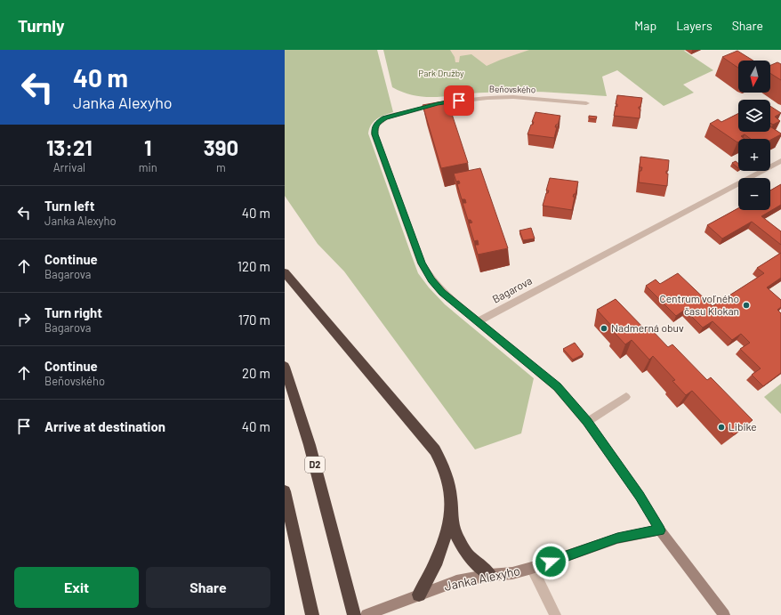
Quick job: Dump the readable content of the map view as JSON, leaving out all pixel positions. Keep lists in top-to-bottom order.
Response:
{
  "streets": {
    "highway": ["D2"],
    "street": ["Beňovského", "Bagarova", "Janka Alexyho"]
  },
  "crossings": [
    ["Beňovského", "Bagarova"]
  ],
  "parks": ["Park Družby"],
  "places": ["Centrum voľného času Klokan", "Nadmerná obuv", "Libike"],
  "north": "bottom",
  "page": {
    "header": "Turnly",
    "nav": ["Map", "Layers", "Share"],
    "turn": ["40 m", "Janka Alexyho"],
    "map_buttons": ["+", "−"],
    "eta": [
      "13:21",
      "Arrival",
      "1",
      "min",
      "390",
      "m"
    ],
    "list": [
      {
        "name": "Turn left",
        "note": "Janka Alexyho",
        "value": "40 m"
      },
      {
        "name": "Continue",
        "note": "Bagarova",
        "value": "120 m"
      },
      {
        "name": "Turn right",
        "note": "Bagarova",
        "value": "170 m"
      },
      {
        "name": "Continue",
        "note": "Beňovského",
        "value": "20 m"
      },
      {
        "name": "Arrive at destination",
        "value": "40 m"
      }
    ],
    "buttons": ["Exit", "Share"]
  }
}
